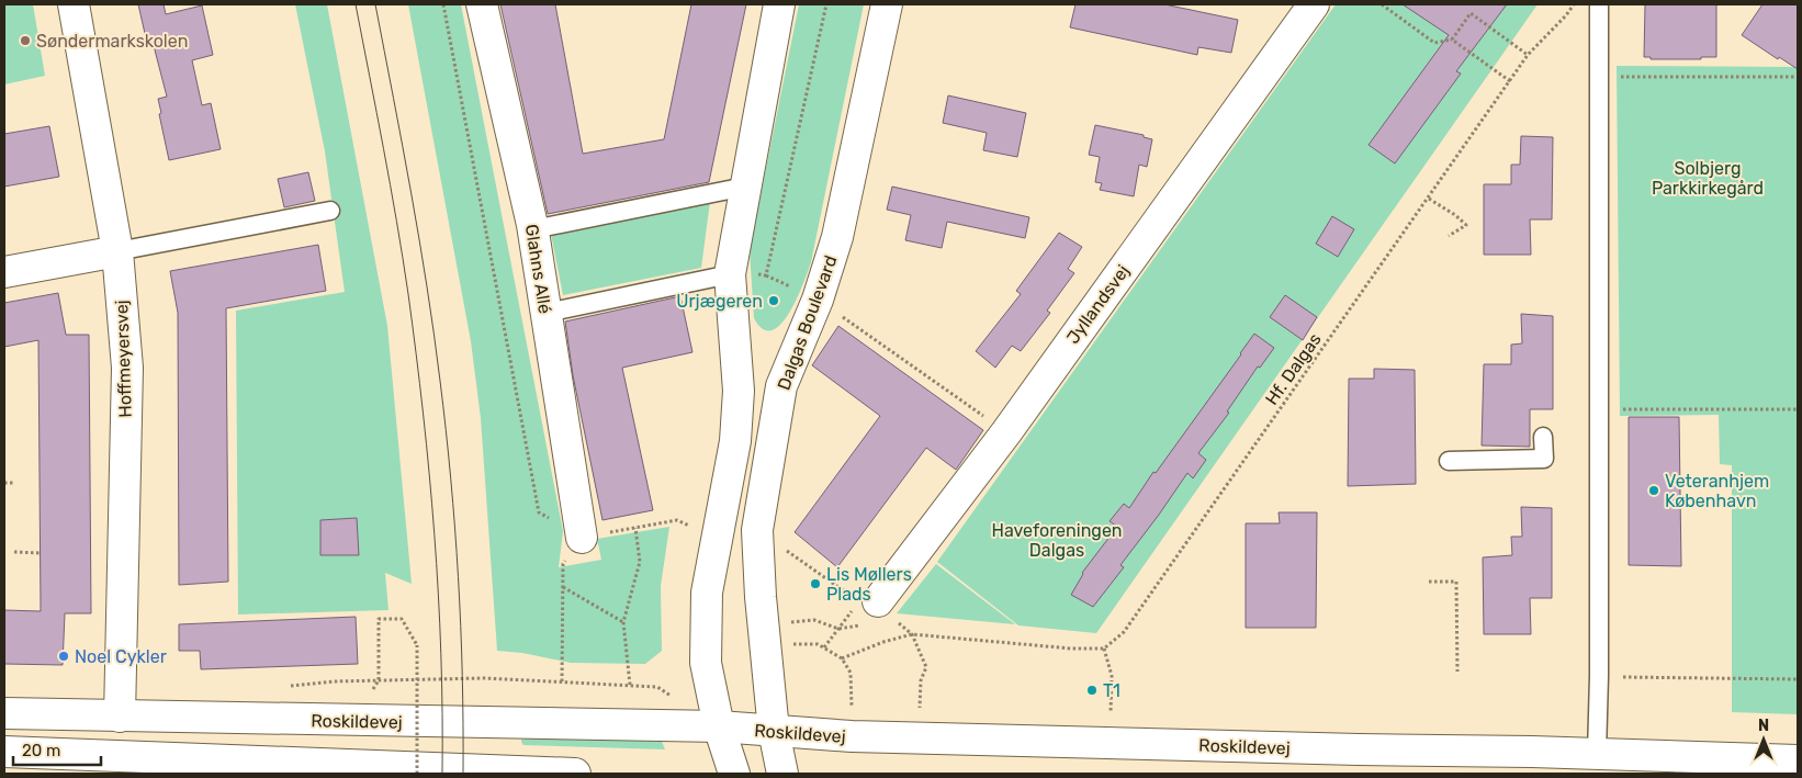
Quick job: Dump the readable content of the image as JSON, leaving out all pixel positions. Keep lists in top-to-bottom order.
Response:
{
  "streets": {
    "street": [
      "Glahns Allé",
      "Jyllandsvej",
      "Dalgas Boulevard",
      "Hoffmeyersvej",
      "Roskildevej"
    ],
    "path": ["Hf. Dalgas"]
  },
  "crossings": [
    ["Dalgas Boulevard", "Roskildevej"],
    ["Hoffmeyersvej", "Roskildevej"]
  ],
  "parks": ["Solbjerg Parkkirkegård", "Haveforeningen Dalgas"],
  "places": [
    "Søndermarkskolen",
    "Urjægeren",
    "Veteranhjem København",
    "Lis Møllers Plads",
    "Noel Cykler",
    "T1"
  ],
  "scale_bar": "20 m",
  "north": "top"
}
